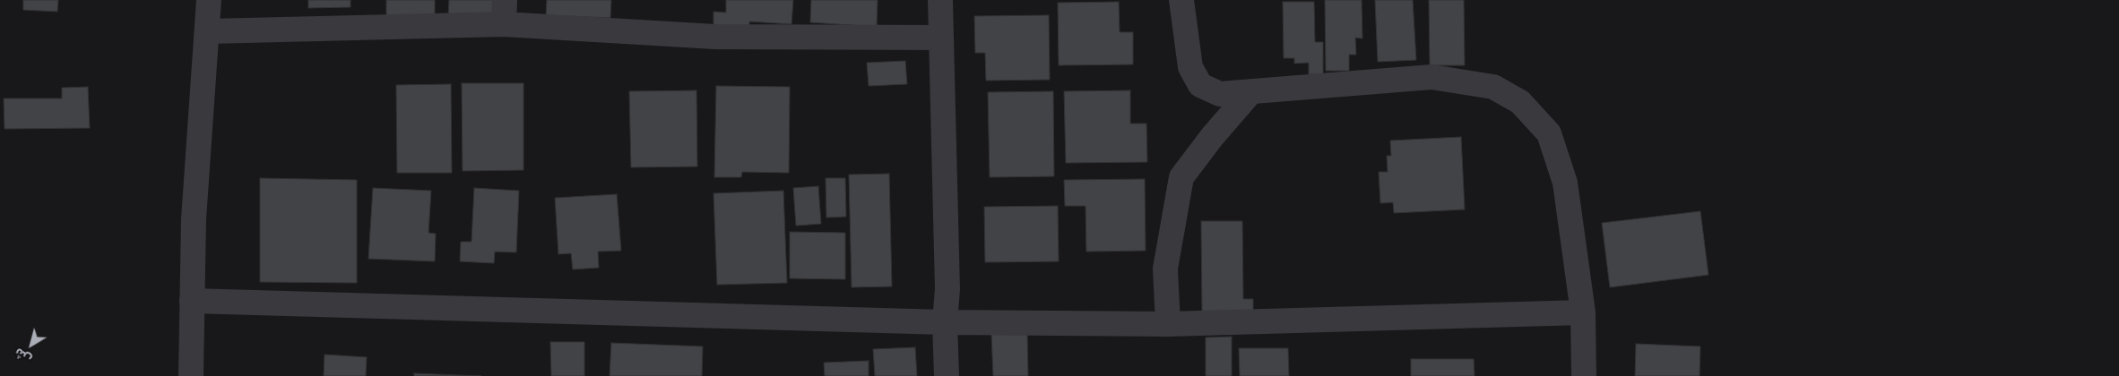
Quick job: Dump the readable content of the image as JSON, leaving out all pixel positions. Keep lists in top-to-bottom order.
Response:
{
  "north": "bottom left"
}
